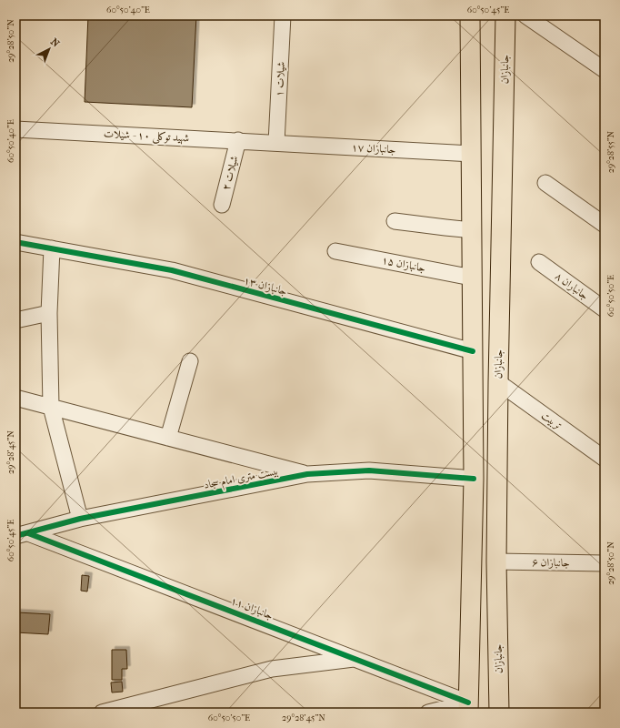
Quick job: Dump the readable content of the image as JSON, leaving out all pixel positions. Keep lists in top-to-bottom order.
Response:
{
  "streets": {
    "main road": ["جانبازان"],
    "street": [
      "شیلات ۱",
      "شهید توکلی ۱۰ - شیلات",
      "جانبازان ۱۷",
      "شیلات ۲",
      "جانبازان ۱۵",
      "جانبازان ۱۳",
      "جانباران ۸",
      "تربیت",
      "بیست متری امام سجاد",
      "جانبازان ۶",
      "جانبازان ۱۱"
    ]
  },
  "crossings": [
    ["جانبازان", "تربیت"],
    ["جانبازان", "جانبازان ۶"],
    ["شیلات ۱", "شهید توکلی ۱۰ - شیلات"],
    ["شیلات ۱", "جانبازان ۱۷"],
    ["شهید توکلی ۱۰ - شیلات", "جانبازان ۱۷"],
    ["شهید توکلی ۱۰ - شیلات", "شیلات ۲"],
    ["بیست متری امام سجاد", "جانبازان ۱۱"]
  ],
  "north": "top right",
  "coordinates": [
    "60°50'40\"E",
    "60°50'45\"E",
    "29°28'50\"N",
    "29°28'55\"N",
    "60°50'50\"E",
    "29°28'45\"N"
  ]
}
